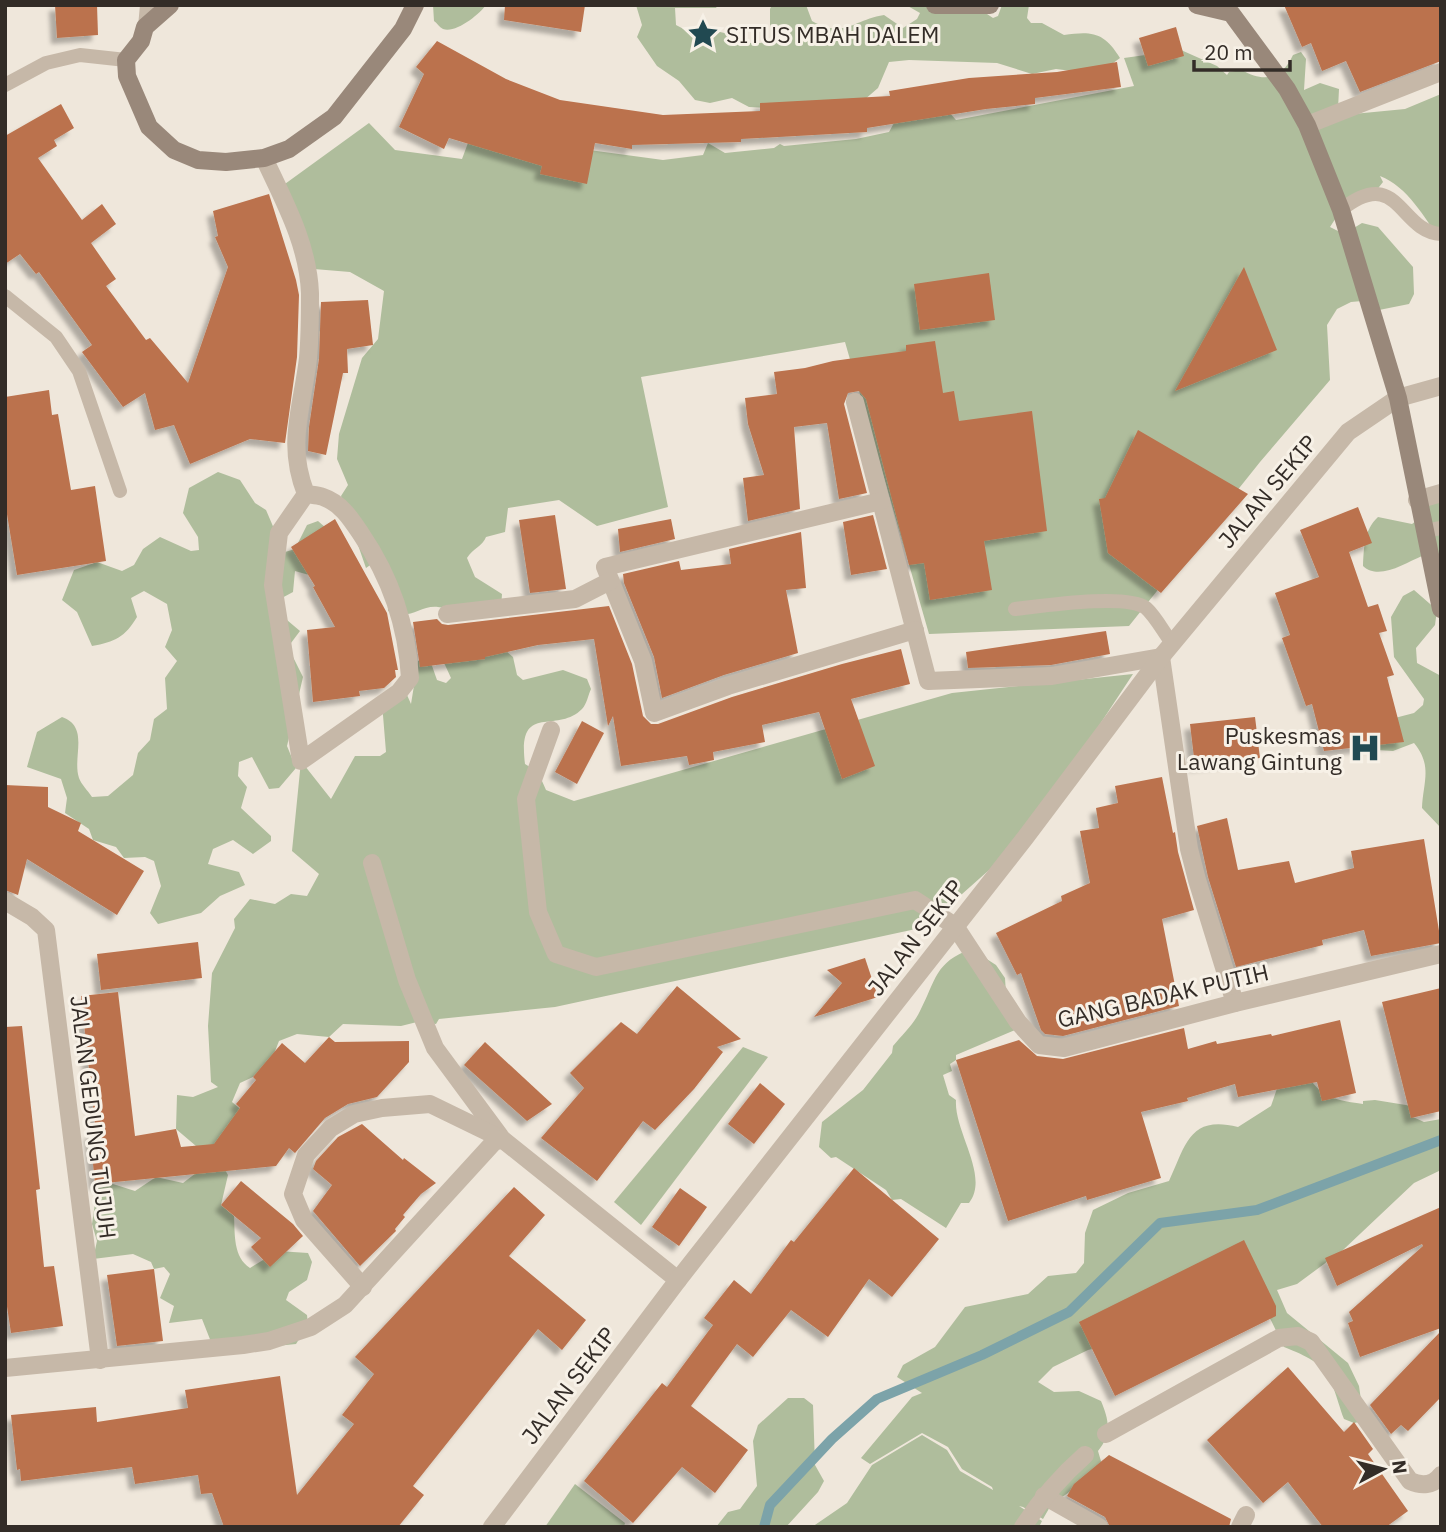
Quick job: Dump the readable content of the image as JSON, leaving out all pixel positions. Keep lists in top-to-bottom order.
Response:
{
  "streets": {
    "street": ["JALAN SEKIP", "GANG BADAK PUTIH", "JALAN GEDUNG TUJUH"]
  },
  "crossings": [
    ["JALAN SEKIP", "GANG BADAK PUTIH"]
  ],
  "places": {
    "place": ["SITUS MBAH DALEM"],
    "hospital": ["Puskesmas Lawang Gintung"]
  },
  "scale_bar": "20 m",
  "north": "right"
}
